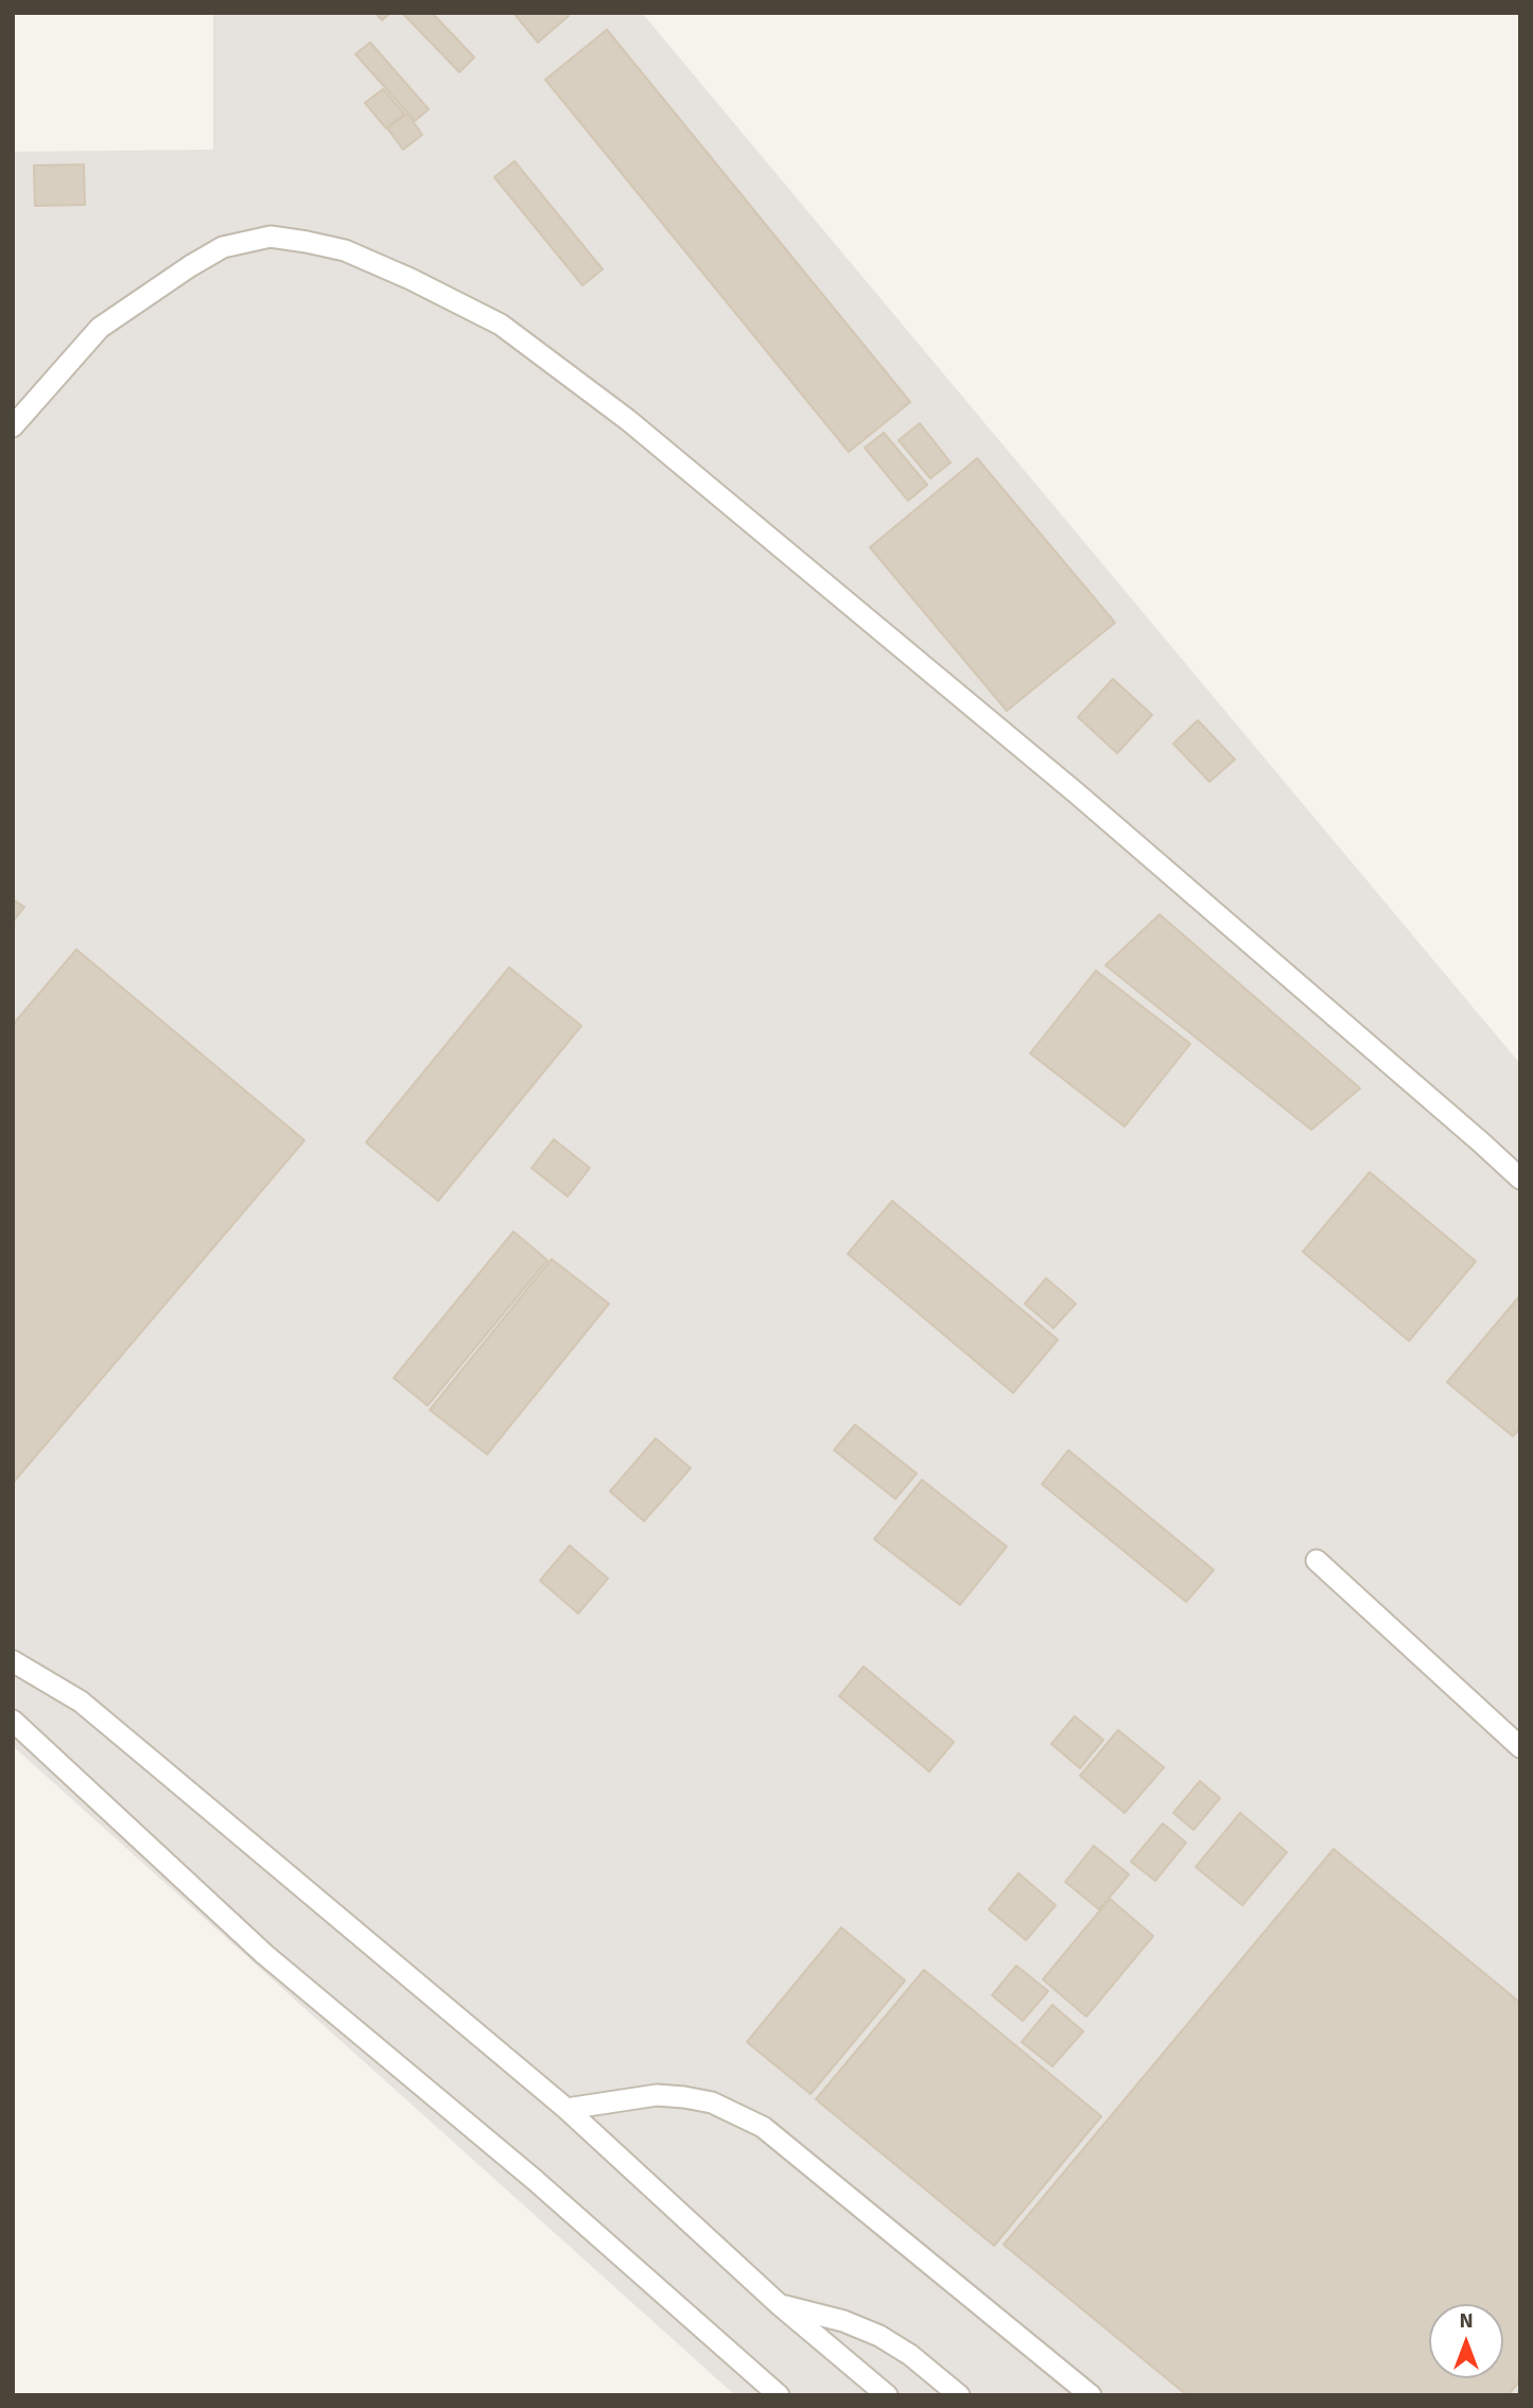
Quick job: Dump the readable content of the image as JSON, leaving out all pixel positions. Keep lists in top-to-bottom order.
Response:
{
  "north": "top"
}
